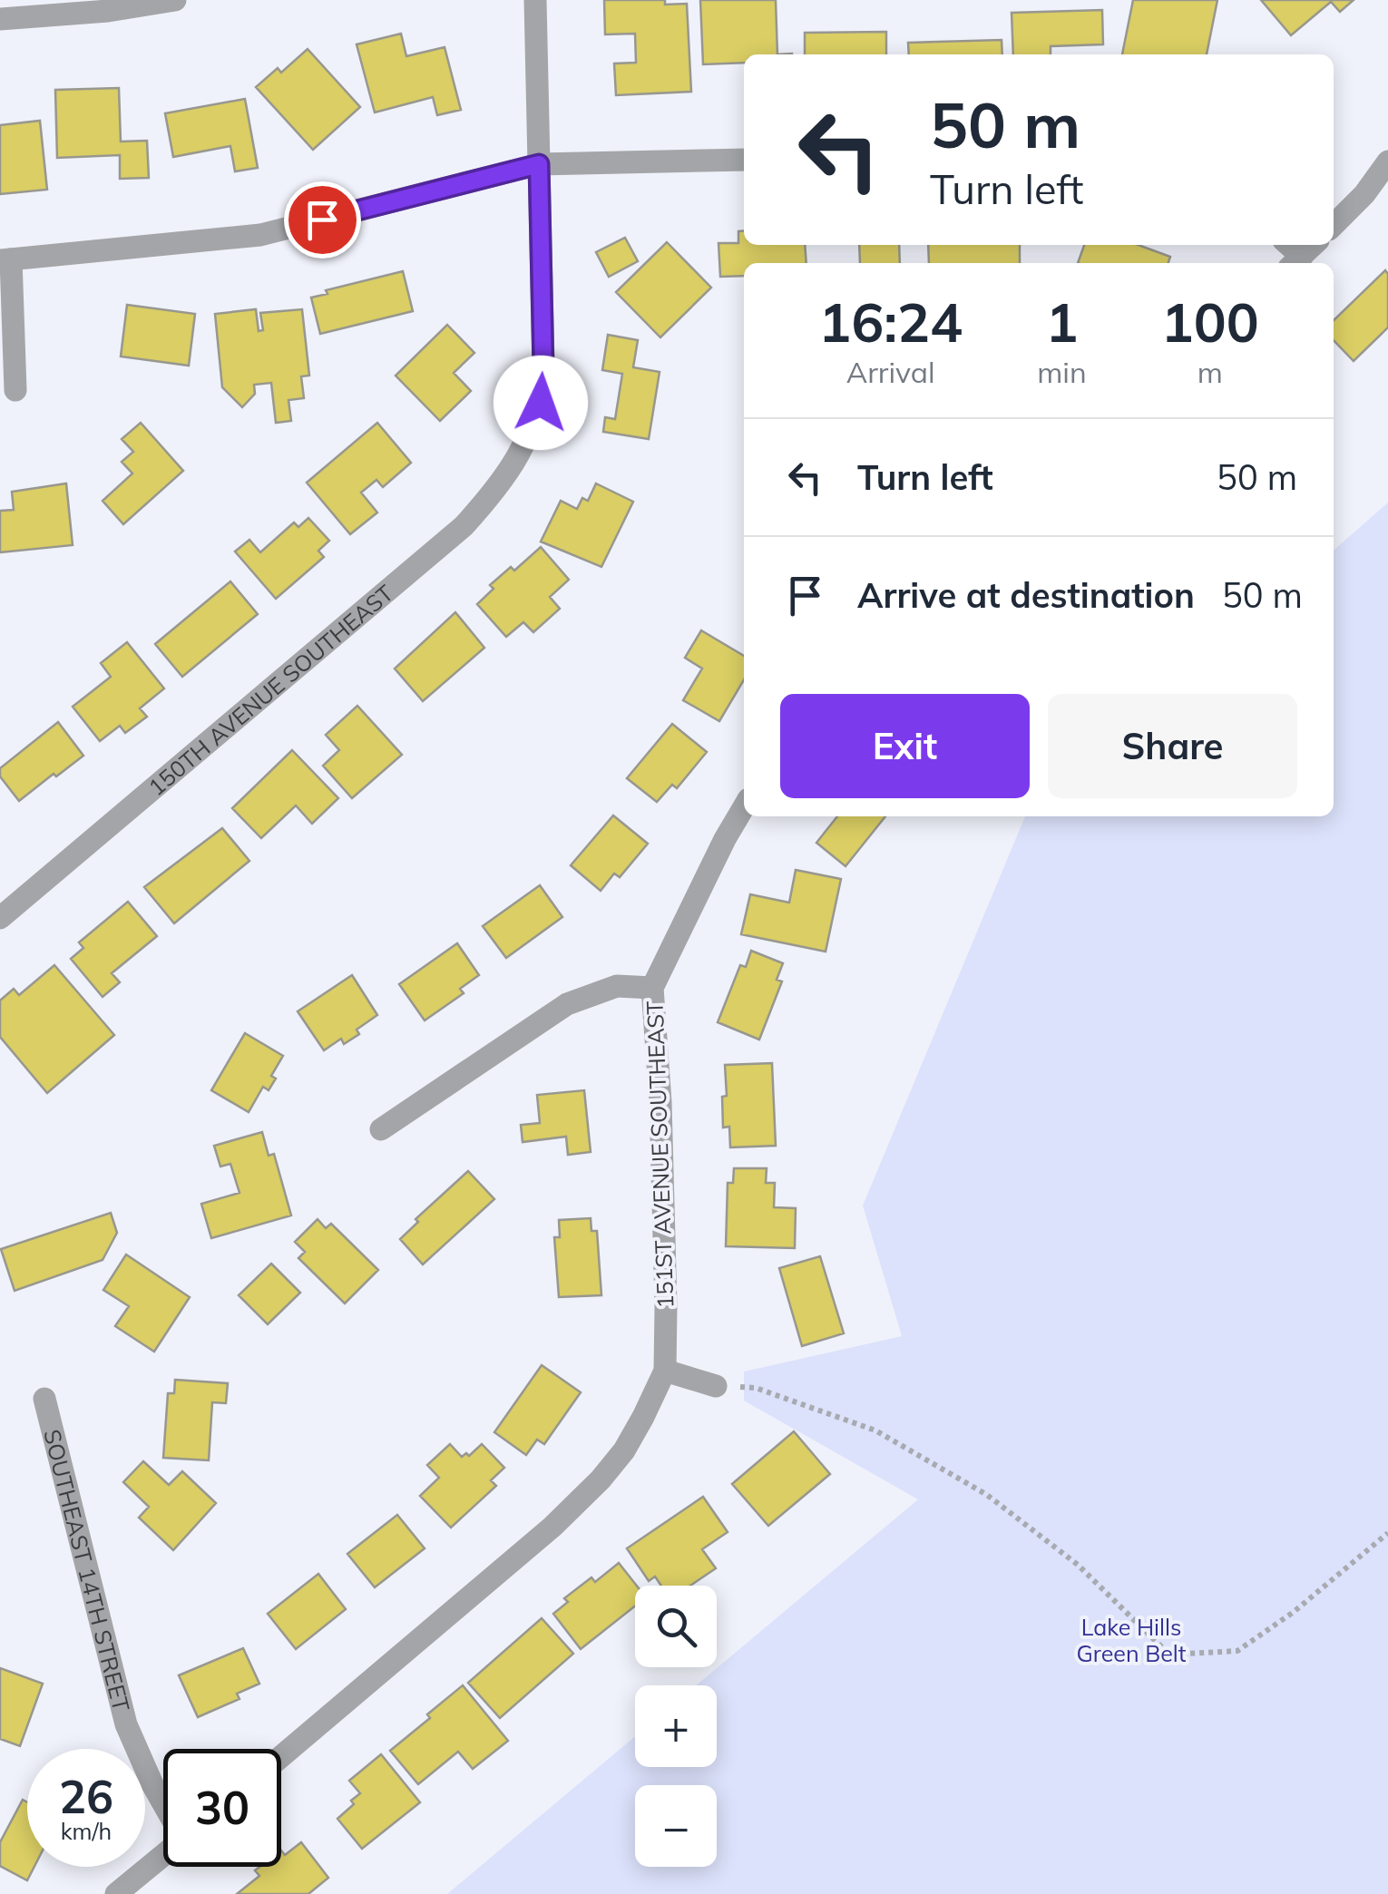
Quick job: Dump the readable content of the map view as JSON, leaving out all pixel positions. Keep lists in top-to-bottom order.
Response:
{
  "streets": {
    "street": ["150TH AVENUE SOUTHEAST", "151ST AVENUE SOUTHEAST", "SOUTHEAST 14TH STREET"]
  },
  "parks": ["Lake Hills Green Belt"],
  "page": {
    "turn": ["50 m", "Turn left"],
    "eta": [
      "16:24",
      "Arrival",
      "1",
      "min",
      "100",
      "m"
    ],
    "list": [
      {
        "name": "Turn left",
        "value": "50 m"
      },
      {
        "name": "Arrive at destination",
        "value": "50 m"
      }
    ],
    "buttons": ["Exit", "Share"],
    "map_buttons": ["+", "−"],
    "speed": "26 km/h",
    "limit": "30"
  }
}
